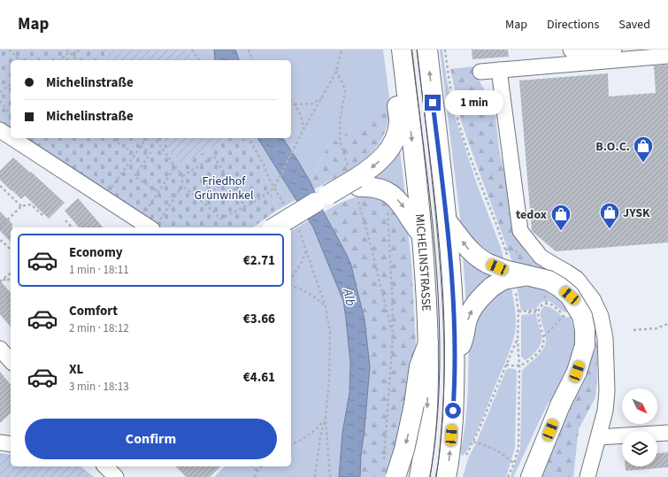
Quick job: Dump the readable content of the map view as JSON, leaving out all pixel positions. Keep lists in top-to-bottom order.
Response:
{
  "streets": {
    "main road": ["MICHELINSTRASSE"]
  },
  "water": ["Alb"],
  "parks": ["Friedhof Grünwinkel"],
  "places": {
    "shop": ["B.O.C.", "JYSK", "tedox"]
  },
  "north": "bottom right",
  "page": {
    "header": "Map",
    "nav": ["Map", "Directions", "Saved"],
    "banner": ["Michelinstraße", "Michelinstraße"],
    "bubble": "1 min",
    "list": [
      {
        "name": "Economy",
        "note": "1 min · 18:11",
        "value": "€2.71"
      },
      {
        "name": "Comfort",
        "note": "2 min · 18:12",
        "value": "€3.66"
      },
      {
        "name": "XL",
        "note": "3 min · 18:13",
        "value": "€4.61"
      }
    ],
    "buttons": "Confirm"
  }
}
